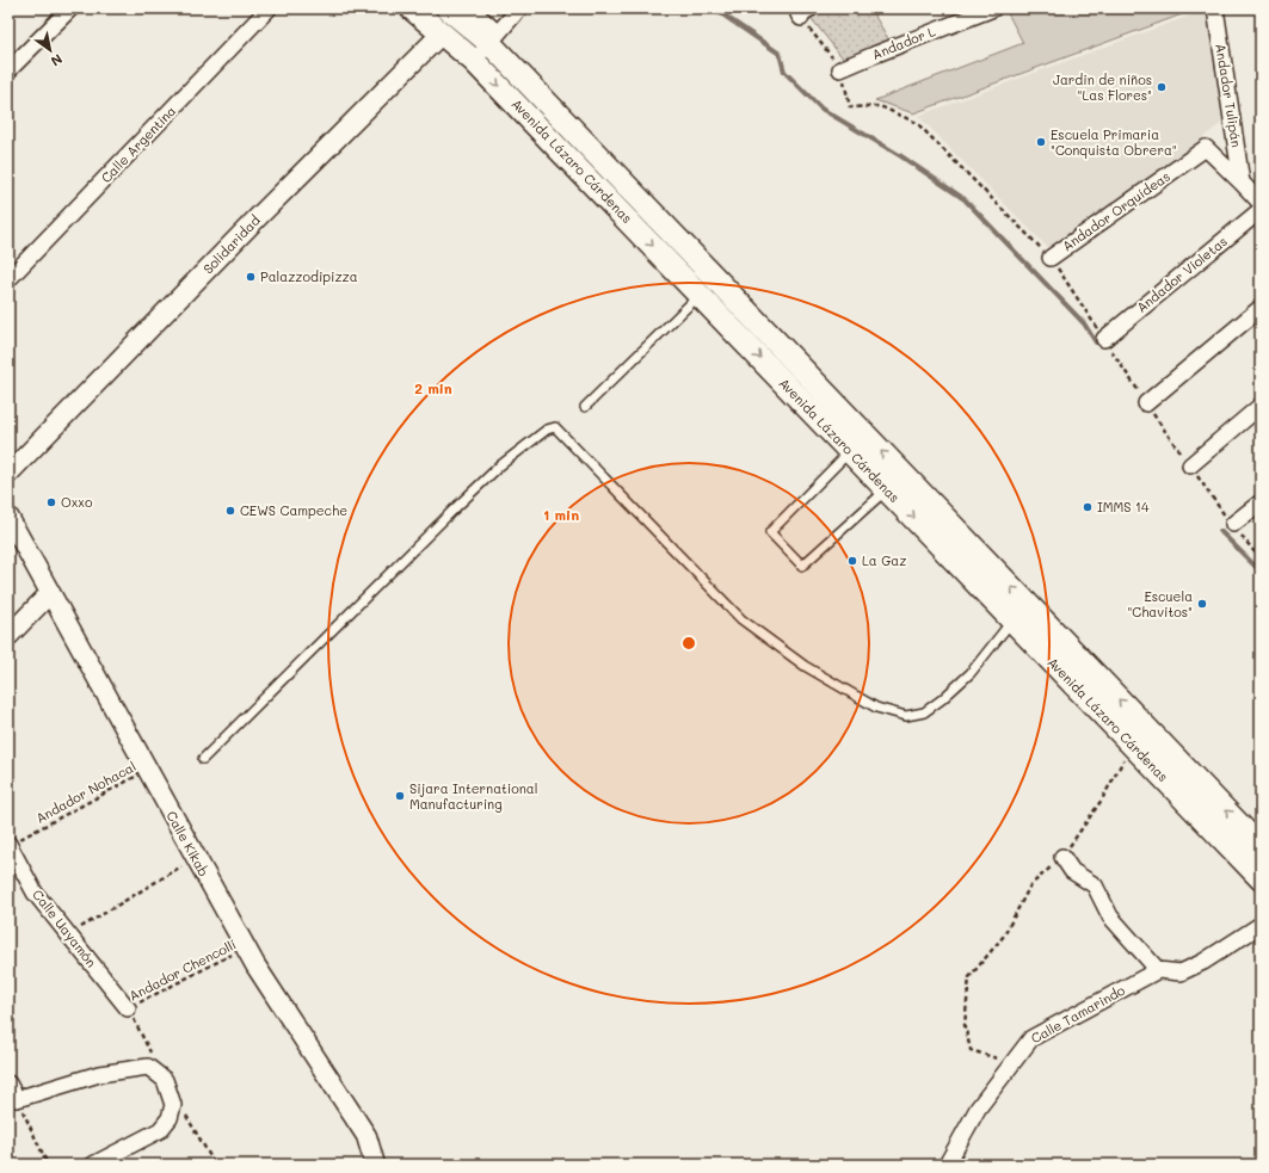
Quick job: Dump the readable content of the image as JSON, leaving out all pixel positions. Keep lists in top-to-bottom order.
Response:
{
  "streets": {
    "main road": ["Avenida Lázaro Cárdenas"],
    "street": [
      "Andador L",
      "Andador Tulipán",
      "Calle Argentina",
      "Andador Orquídeas",
      "Solidaridad",
      "Andador Violetas",
      "Calle Kikab",
      "Calle Uayamón",
      "Calle Tamarindo"
    ],
    "path": ["Andador Nohacal", "Andador Chencollí"]
  },
  "crossings": [
    ["Andador Tulipán", "Andador Orquídeas"],
    ["Avenida Lázaro Cárdenas", "Solidaridad"],
    ["Andador Nohacal", "Calle Kikab"],
    ["Andador Nohacal", "Calle Uayamón"],
    ["Calle Kikab", "Andador Chencollí"],
    ["Calle Uayamón", "Andador Chencollí"]
  ],
  "places": [
    "Jardin de niños \"Las Flores\"",
    "Escuela Primaria \"Conquista Obrera\"",
    "Palazzodipizza",
    "Oxxo",
    "IMMS 14",
    "CEWS Campeche",
    "La Gaz",
    "Escuela \"Chavitos\"",
    "Sijara International Manufacturing"
  ],
  "north": "bottom right",
  "rings": ["2 min", "1 min"]
}
